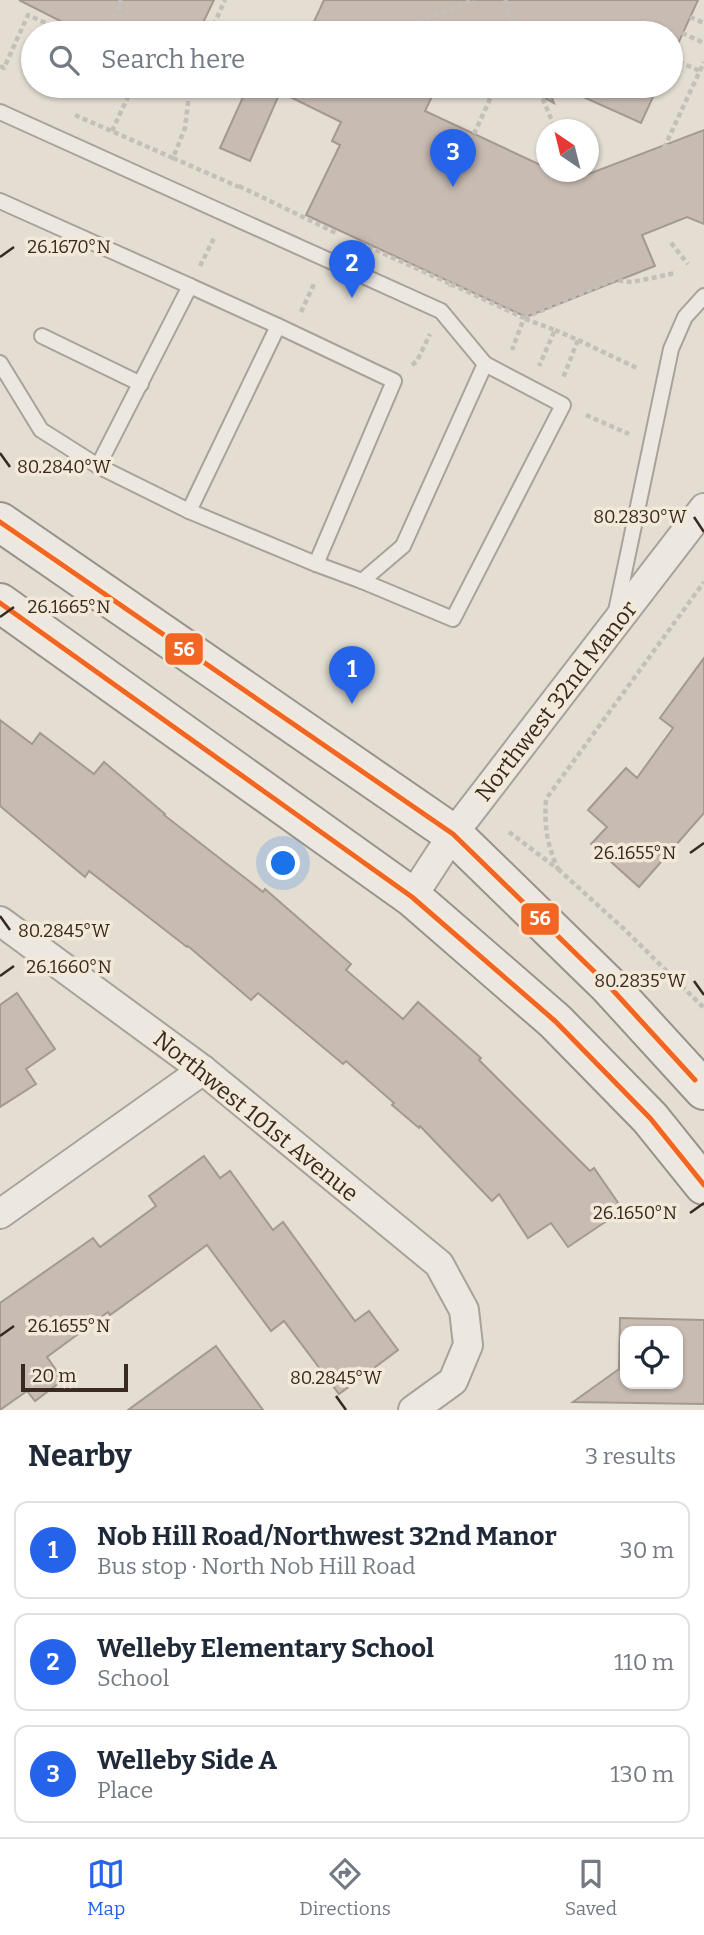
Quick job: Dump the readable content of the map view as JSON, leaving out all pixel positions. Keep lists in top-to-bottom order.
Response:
{
  "streets": {
    "street": ["Northwest 32nd Manor", "Northwest 101st Avenue"]
  },
  "lines": ["transit line 56"],
  "scale_bar": "20 m",
  "north": "top left",
  "page": {
    "search": "Search here",
    "pins": ["3", "2", "1"],
    "scale": "20 m",
    "heading": ["Nearby", "3 results"],
    "list": [
      {
        "mark": "1",
        "name": "Nob Hill Road/Northwest 32nd Manor",
        "note": "Bus stop · North Nob Hill Road",
        "value": "30 m"
      },
      {
        "mark": "2",
        "name": "Welleby Elementary School",
        "note": "School",
        "value": "110 m"
      },
      {
        "mark": "3",
        "name": "Welleby Side A",
        "note": "Place",
        "value": "130 m"
      }
    ],
    "nav": ["Map", "Directions", "Saved"]
  },
  "coordinates": [
    "26.1670°N",
    "80.2840°W",
    "80.2830°W",
    "26.1665°N",
    "26.1655°N",
    "80.2845°W",
    "26.1660°N",
    "80.2835°W",
    "26.1650°N"
  ]
}
